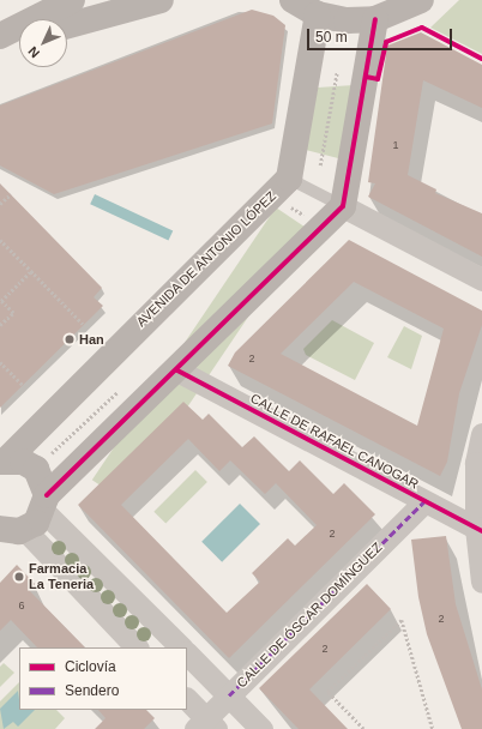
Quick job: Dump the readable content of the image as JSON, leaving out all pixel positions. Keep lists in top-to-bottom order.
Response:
{
  "streets": {
    "street": ["AVENIDA DE ANTONIO LÓPEZ", "CALLE DE RAFAEL CANOGAR", "CALLE DE ÓSCAR DOMÍNGUEZ"]
  },
  "crossings": [
    ["CALLE DE RAFAEL CANOGAR", "CALLE DE ÓSCAR DOMÍNGUEZ"]
  ],
  "places": ["Han", "Farmacia La Teneria"],
  "house_numbers": [
    "1",
    "2",
    "2",
    "6",
    "2",
    "2"
  ],
  "legend": ["Ciclovía", "Sendero"],
  "scale_bar": "50 m",
  "north": "bottom left"
}
